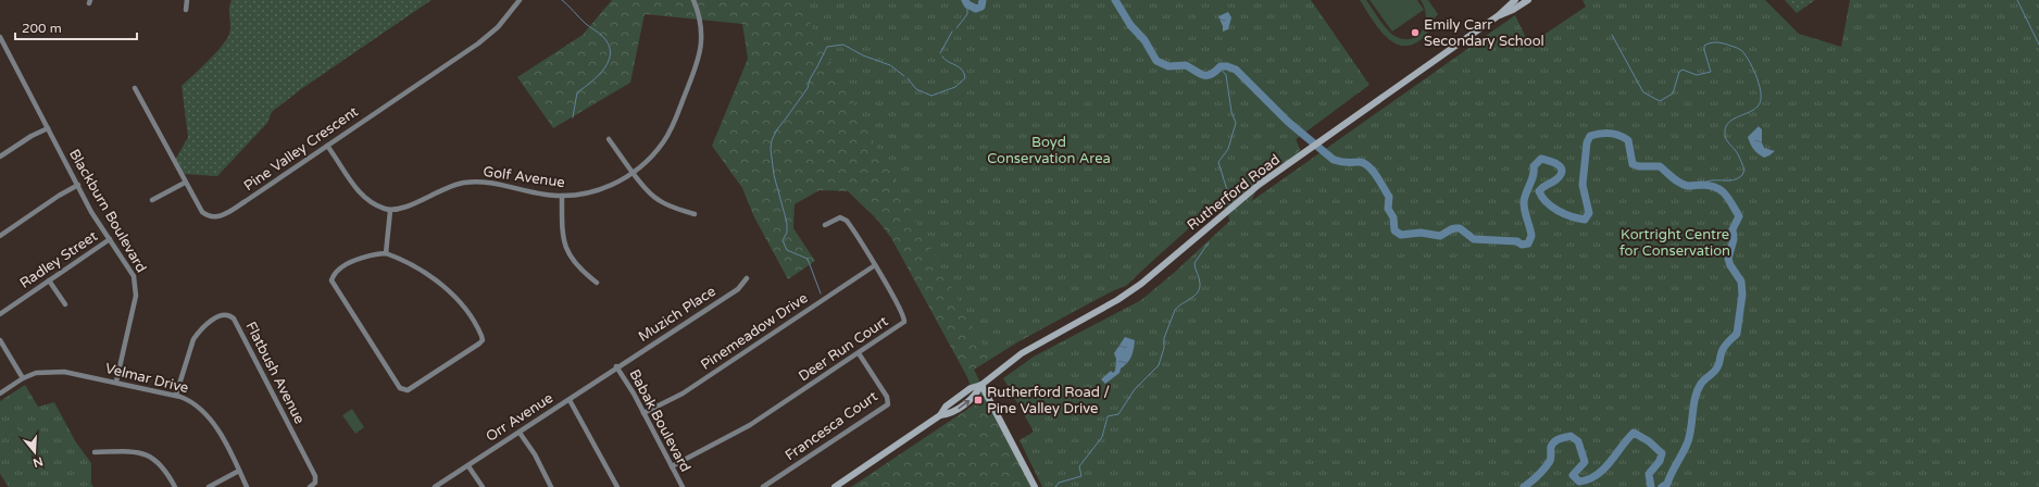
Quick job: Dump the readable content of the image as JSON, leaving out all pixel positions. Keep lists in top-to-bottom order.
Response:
{
  "streets": {
    "main road": ["Rutherford Road"],
    "street": [
      "Pine Valley Crescent",
      "Golf Avenue",
      "Blackburn Boulevard",
      "Radley Street",
      "Muzich Place",
      "Pinemeadow Drive",
      "Deer Run Court",
      "Flatbush Avenue",
      "Velmar Drive",
      "Orr Avenue",
      "Babak Boulevard",
      "Francesca Court"
    ]
  },
  "crossings": [
    ["Blackburn Boulevard", "Radley Street"],
    ["Blackburn Boulevard", "Velmar Drive"],
    ["Muzich Place", "Orr Avenue"],
    ["Muzich Place", "Babak Boulevard"],
    ["Pinemeadow Drive", "Deer Run Court"],
    ["Pinemeadow Drive", "Babak Boulevard"],
    ["Deer Run Court", "Babak Boulevard"],
    ["Deer Run Court", "Francesca Court"],
    ["Flatbush Avenue", "Velmar Drive"],
    ["Orr Avenue", "Babak Boulevard"]
  ],
  "parks": ["Boyd Conservation Area", "Kortright Centre for Conservation"],
  "places": {
    "other": ["Emily Carr Secondary School"],
    "transit": ["Rutherford Road / Pine Valley Drive"]
  },
  "scale_bar": "200 m",
  "north": "bottom"
}
